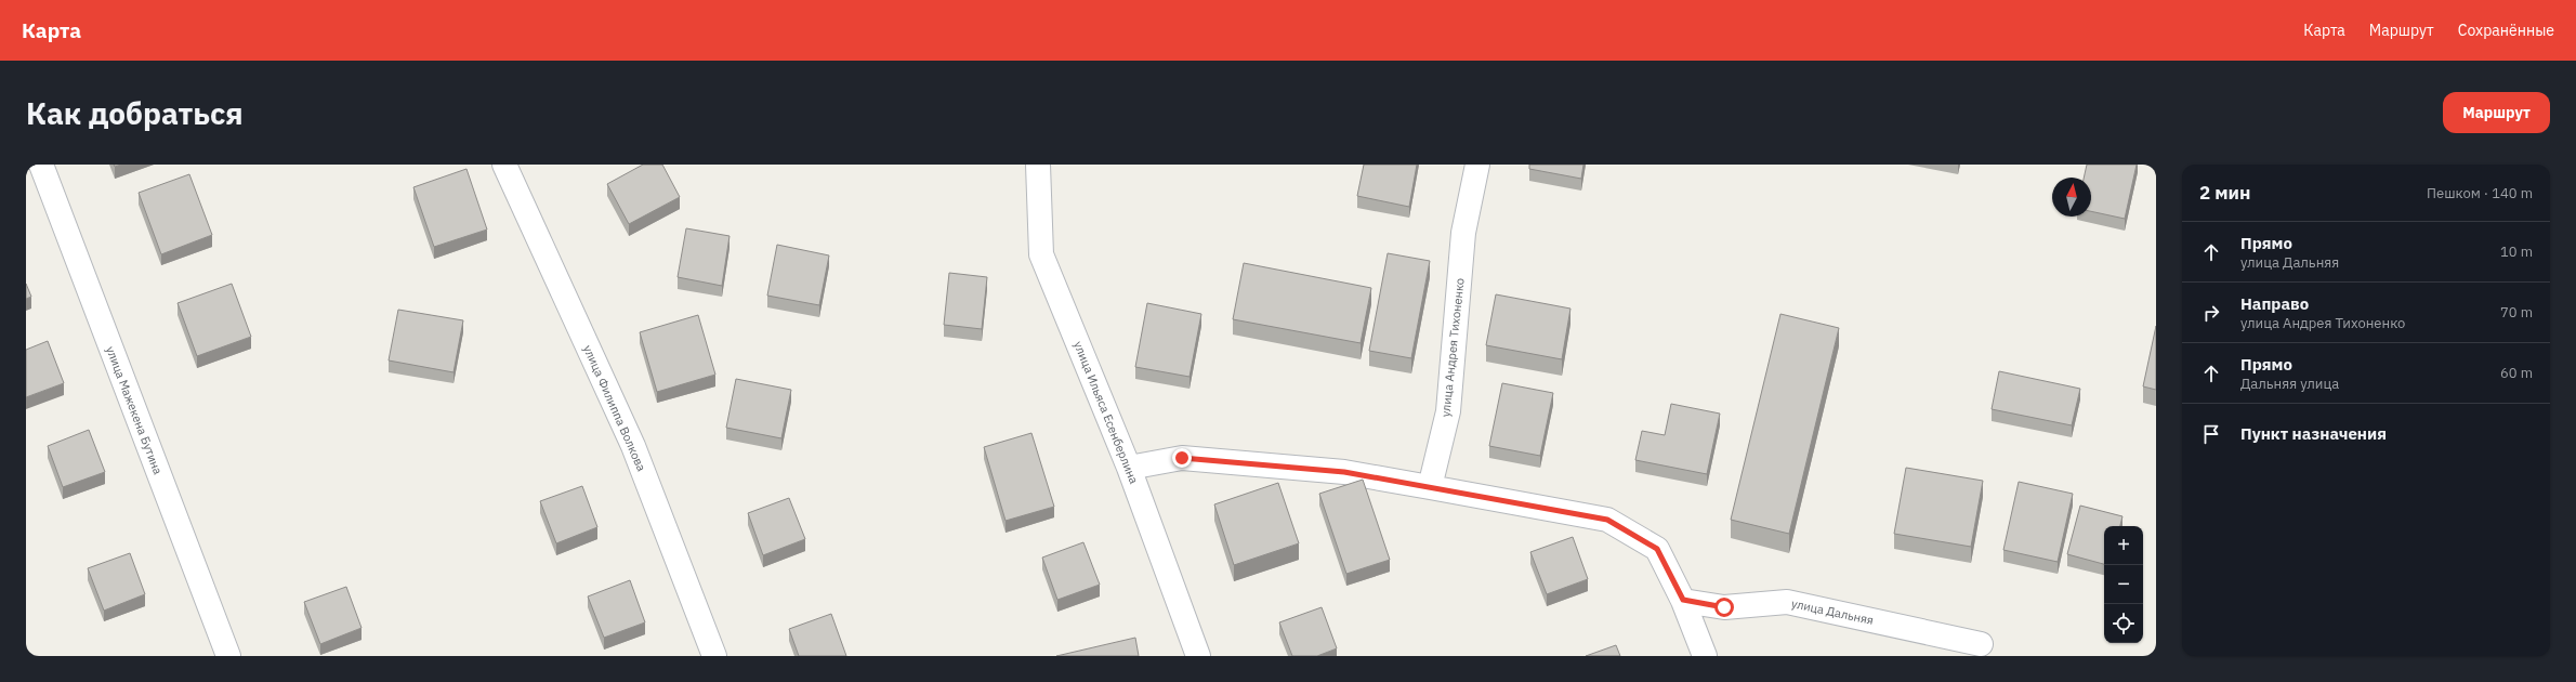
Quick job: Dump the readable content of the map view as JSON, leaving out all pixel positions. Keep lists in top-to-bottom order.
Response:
{
  "streets": {
    "street": [
      "улица Андрея Тихоненко",
      "улица Филиппа Волкова",
      "улица Мажекена Бутина",
      "улица Ильяса Есенберлина",
      "улица Дальняя"
    ]
  },
  "north": "top",
  "page": {
    "header": "Карта",
    "nav": ["Карта", "Маршрут", "Сохранённые"],
    "buttons": "Маршрут",
    "title": "Как добраться",
    "heading": ["2 мин", "Пешком · 140 m"],
    "list": [
      ["Прямо", "улица Дальняя", "10 m"],
      ["Направо", "улица Андрея Тихоненко", "70 m"],
      ["Прямо", "Дальняя улица", "60 m"],
      "Пункт назначения"
    ],
    "map_buttons": ["+", "−"]
  }
}
